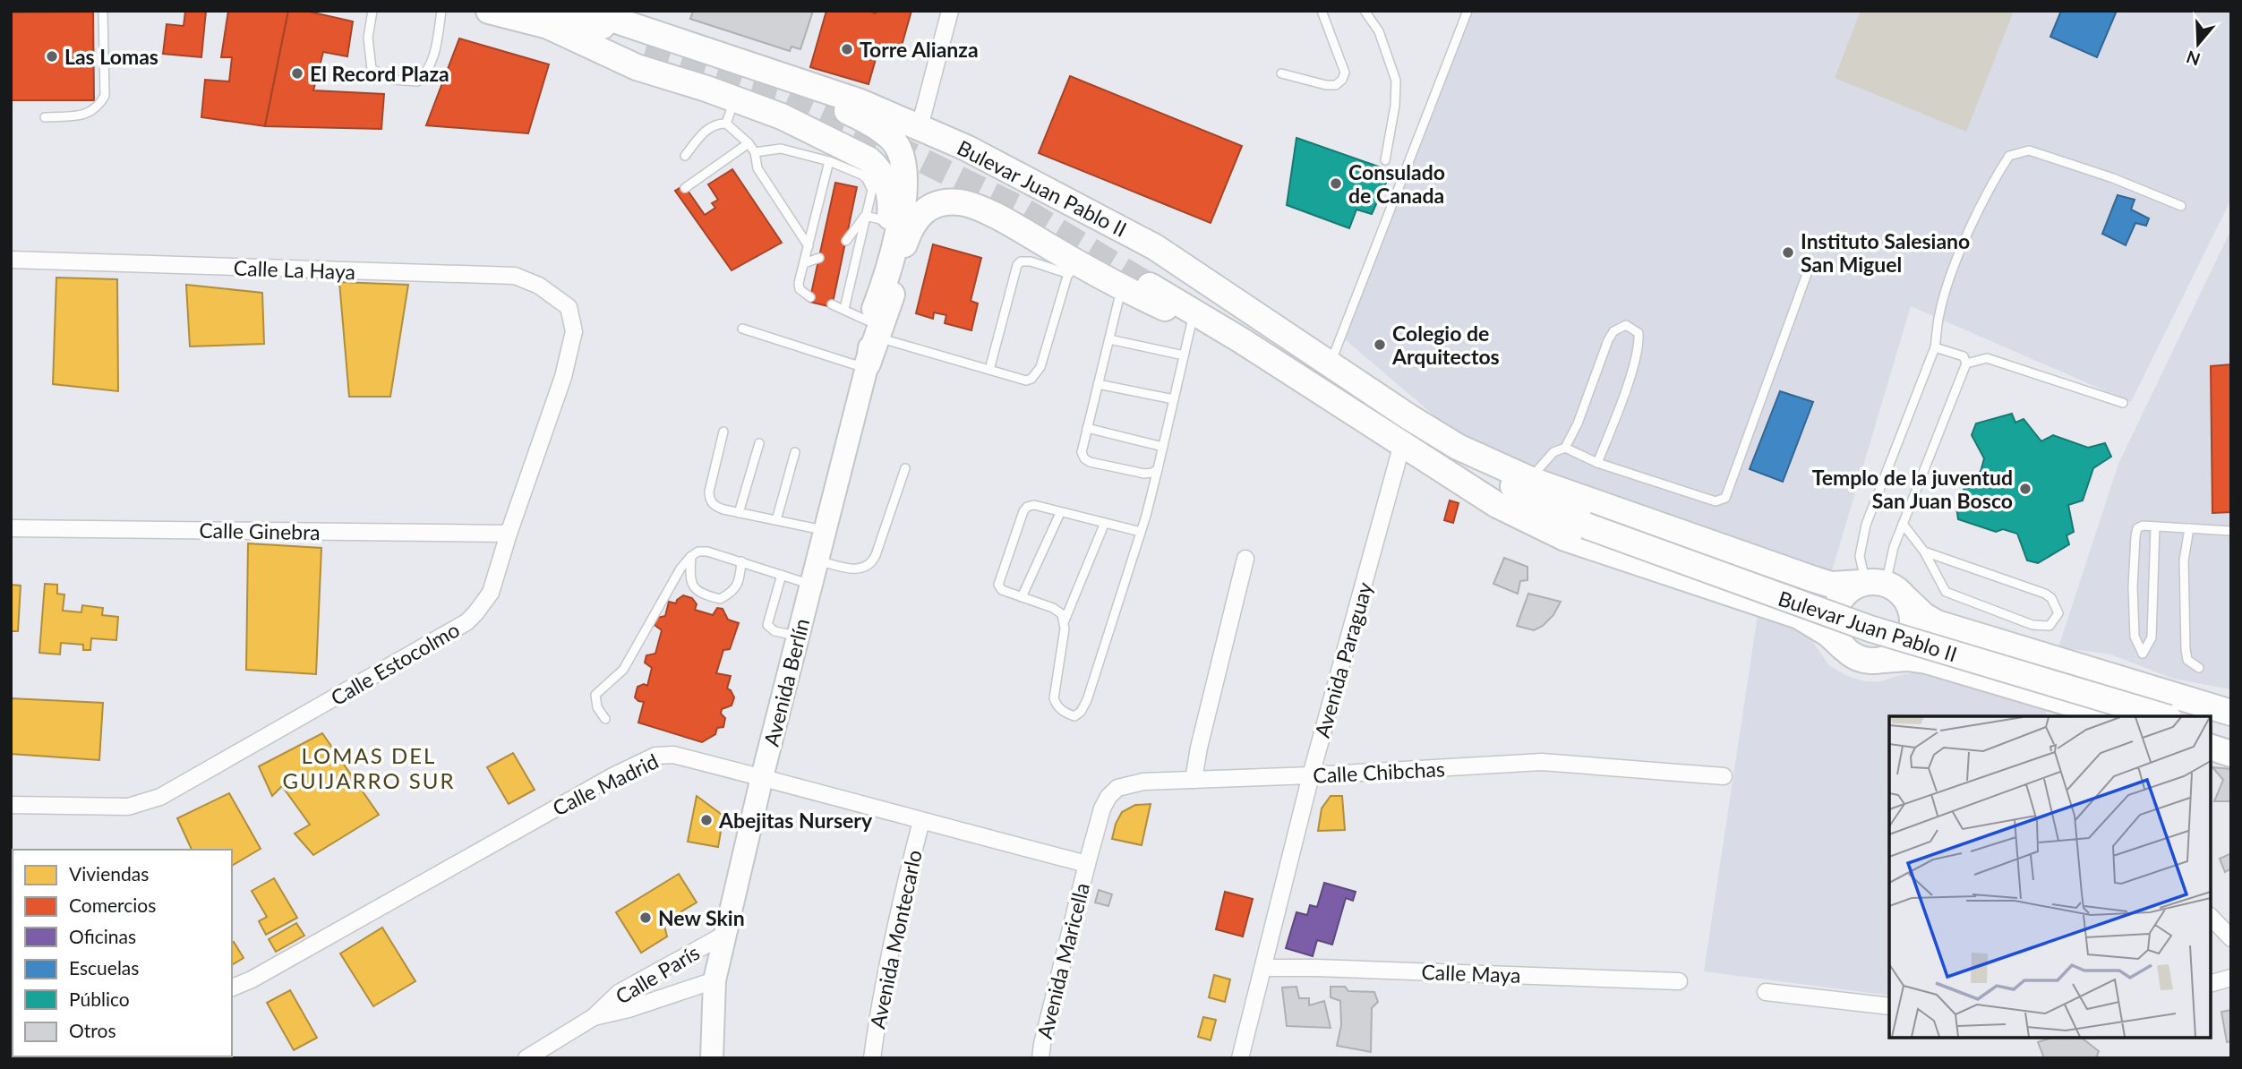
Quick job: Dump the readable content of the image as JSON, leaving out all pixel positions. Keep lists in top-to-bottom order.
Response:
{
  "streets": {
    "main road": ["Bulevar Juan Pablo II"],
    "street": [
      "Calle La Haya",
      "Calle Ginebra",
      "Avenida Paraguay",
      "Calle Estocolmo",
      "Avenida Berlín",
      "Calle Chibchas",
      "Calle Madrid",
      "Avenida Montecarlo",
      "Avenida Maricella",
      "Calle Maya",
      "Calle París"
    ]
  },
  "crossings": [
    ["Bulevar Juan Pablo II", "Avenida Paraguay"],
    ["Calle La Haya", "Calle Estocolmo"],
    ["Calle Ginebra", "Calle Estocolmo"],
    ["Avenida Paraguay", "Calle Chibchas"],
    ["Avenida Paraguay", "Calle Maya"],
    ["Avenida Berlín", "Calle Madrid"],
    ["Avenida Berlín", "Calle París"],
    ["Calle Chibchas", "Calle Madrid"],
    ["Calle Chibchas", "Avenida Maricella"],
    ["Calle Madrid", "Avenida Montecarlo"],
    ["Calle Madrid", "Avenida Maricella"]
  ],
  "districts": ["LOMAS DEL GUIJARRO SUR"],
  "places": [
    "Torre Alianza",
    "Las Lomas",
    "El Record Plaza",
    "Consulado de Canada",
    "Instituto Salesiano San Miguel",
    "Colegio de Arquitectos",
    "Templo de la juventud San Juan Bosco",
    "Abejitas Nursery",
    "New Skin"
  ],
  "legend": [
    "Viviendas",
    "Comercios",
    "Oficinas",
    "Escuelas",
    "Público",
    "Otros"
  ],
  "north": "bottom"
}
